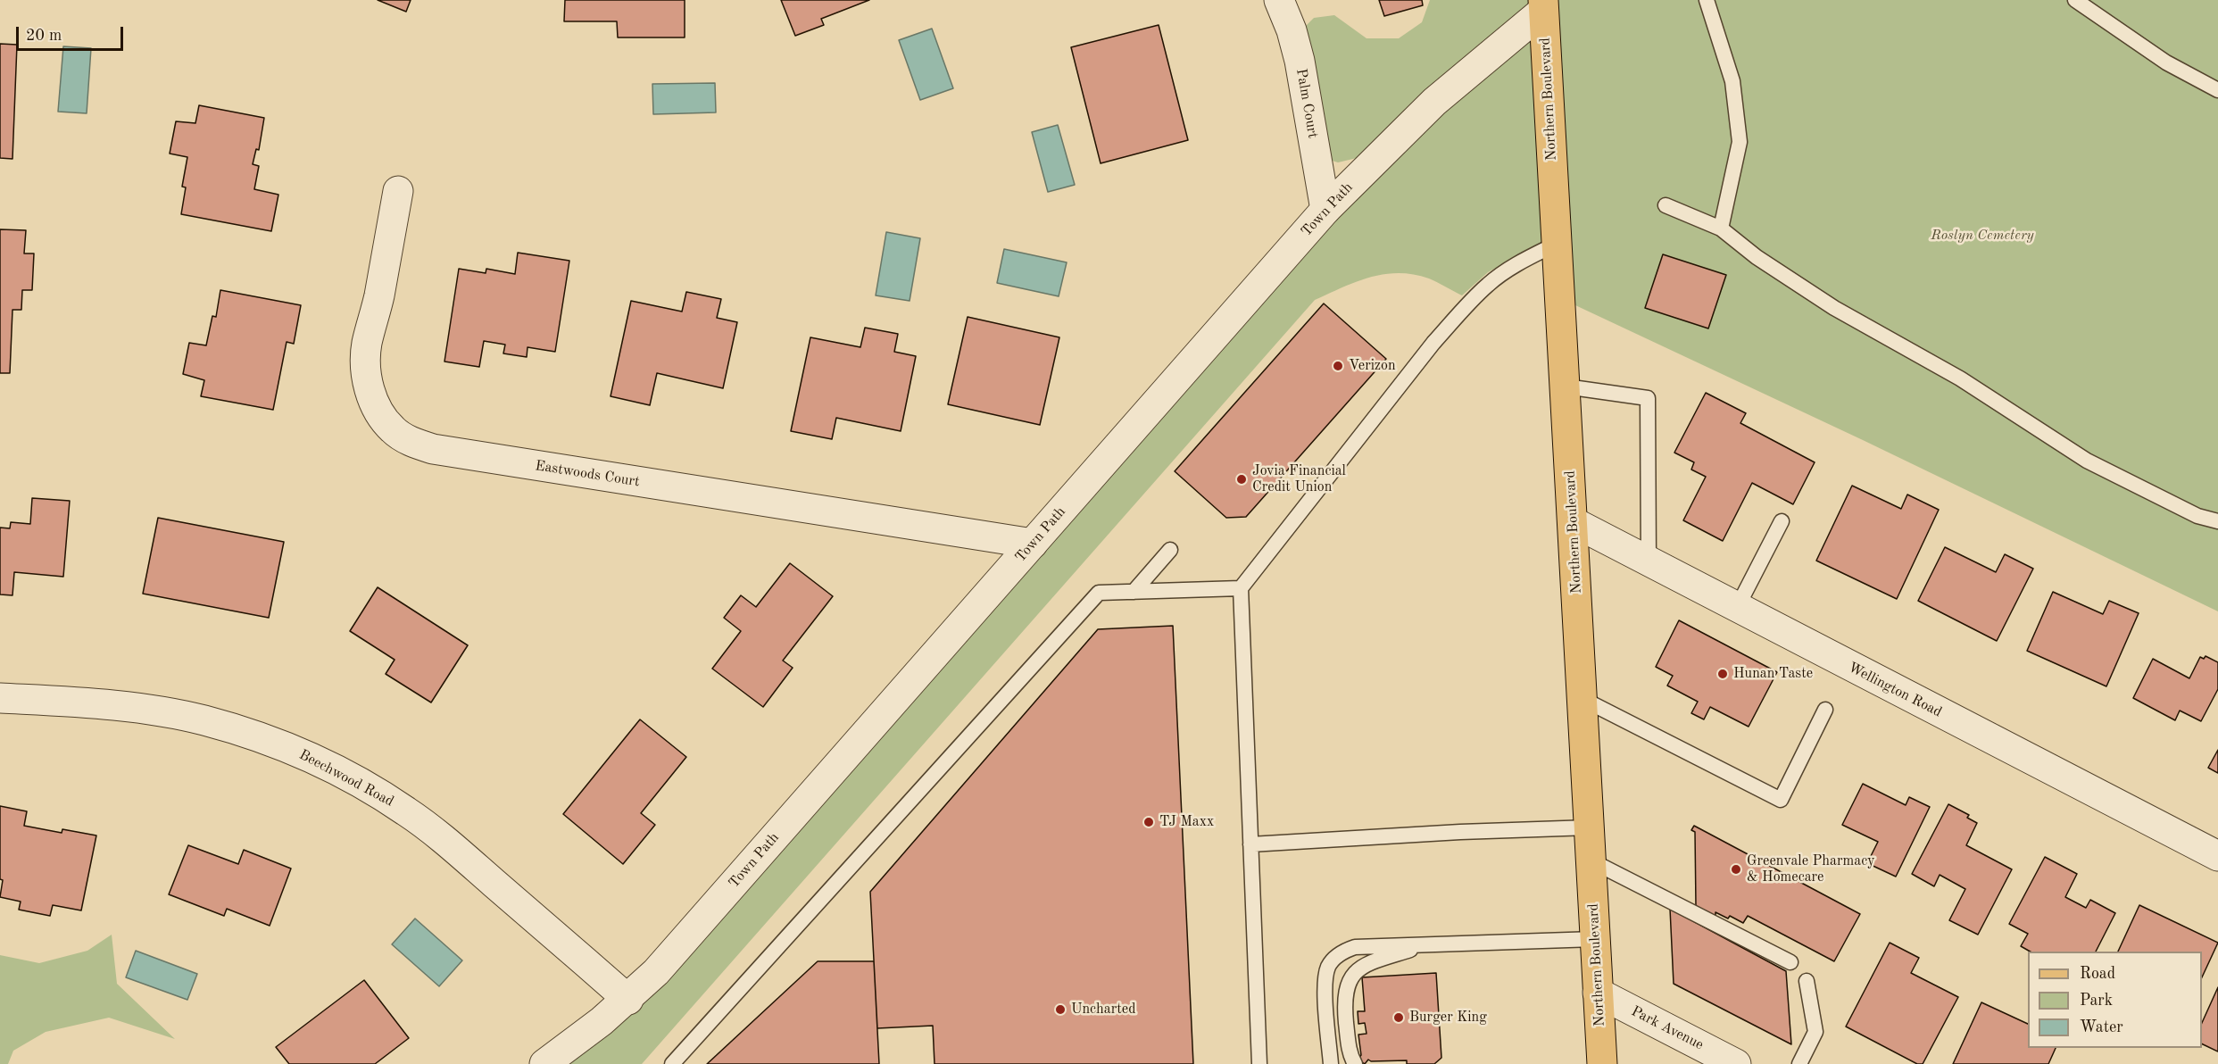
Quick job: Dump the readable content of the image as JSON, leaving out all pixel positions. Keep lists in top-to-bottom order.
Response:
{
  "streets": {
    "main road": ["Northern Boulevard"],
    "street": [
      "Palm Court",
      "Town Path",
      "Eastwoods Court",
      "Wellington Road",
      "Beechwood Road",
      "Park Avenue"
    ]
  },
  "crossings": [
    ["Northern Boulevard", "Town Path"],
    ["Northern Boulevard", "Wellington Road"],
    ["Northern Boulevard", "Park Avenue"],
    ["Palm Court", "Town Path"],
    ["Town Path", "Eastwoods Court"],
    ["Town Path", "Beechwood Road"]
  ],
  "parks": ["Roslyn Cemetery"],
  "places": [
    "Verizon",
    "Jovia Financial Credit Union",
    "Hunan Taste",
    "TJ Maxx",
    "Greenvale Pharmacy & Homecare",
    "Uncharted",
    "Burger King"
  ],
  "legend": ["Road", "Park", "Water"],
  "scale_bar": "20 m"
}
